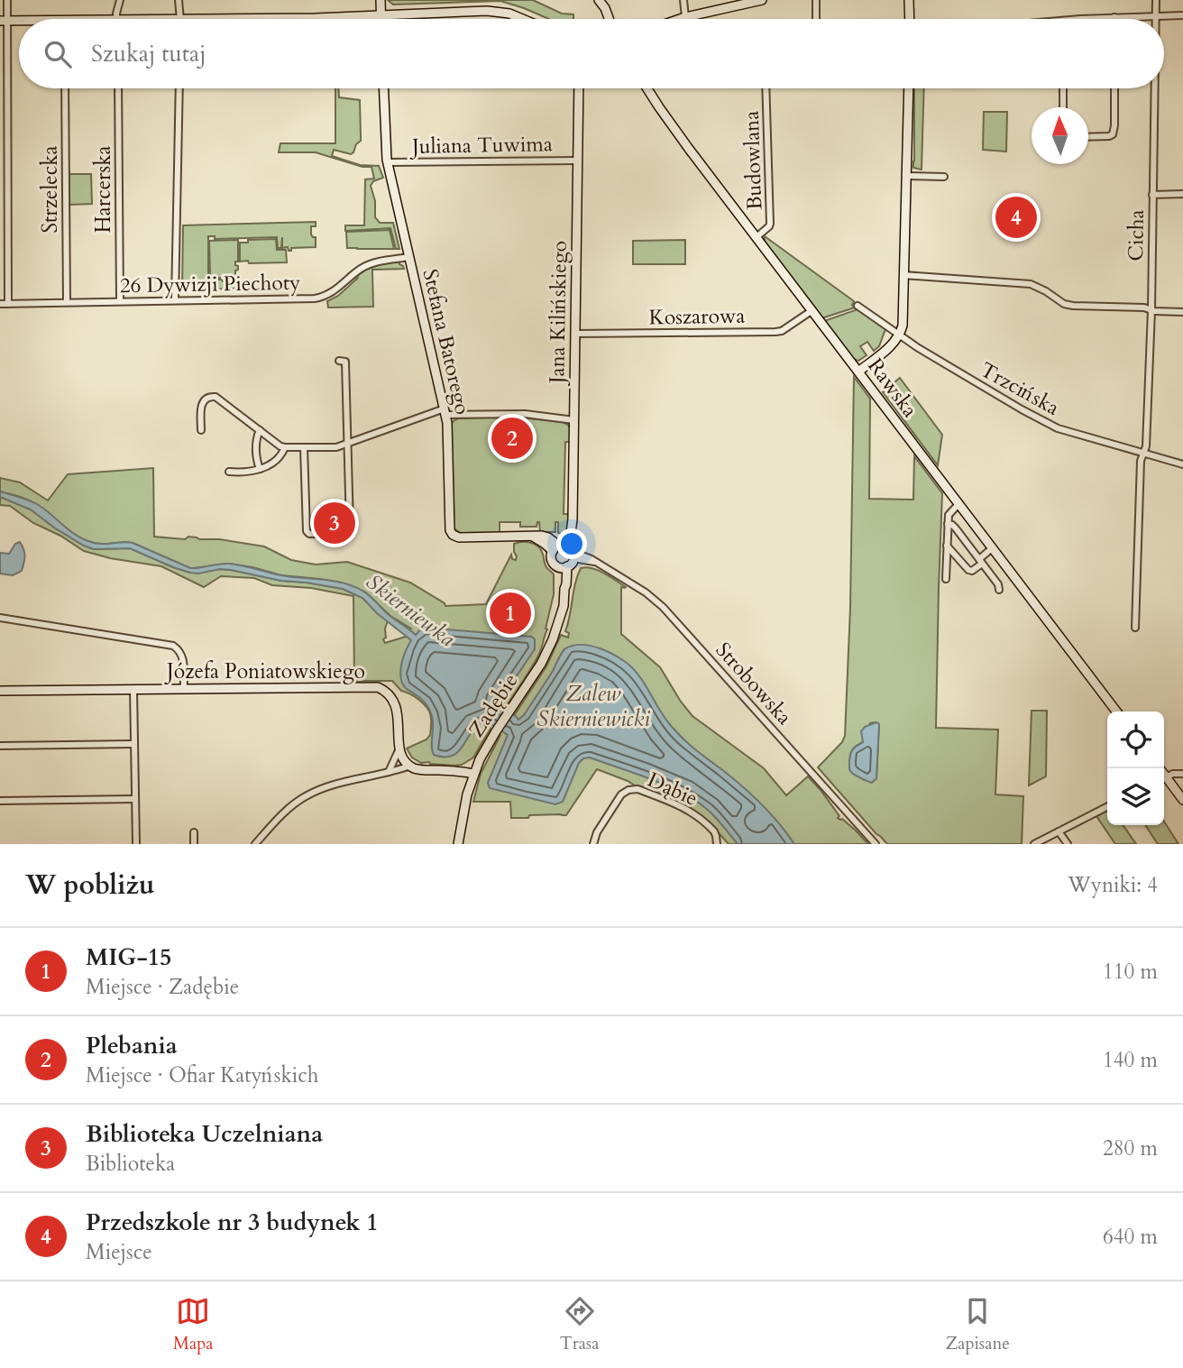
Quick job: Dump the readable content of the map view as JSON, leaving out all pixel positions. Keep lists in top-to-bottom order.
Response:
{
  "streets": {
    "street": [
      "Juliana Tuwima",
      "Budowlana",
      "Strzelecka",
      "Harcerska",
      "Cicha",
      "26 Dywizji Piechoty",
      "Jana Kilińskiego",
      "Koszarowa",
      "Stefana Batorego",
      "Rawska",
      "Trzcińska",
      "Józefa Poniatowskiego",
      "Strobowska",
      "Zadębie",
      "Dąbie"
    ]
  },
  "crossings": [
    ["Juliana Tuwima", "Jana Kilińskiego"],
    ["Juliana Tuwima", "Stefana Batorego"],
    ["Budowlana", "Rawska"],
    ["Strzelecka", "26 Dywizji Piechoty"],
    ["Harcerska", "26 Dywizji Piechoty"],
    ["Cicha", "Trzcińska"],
    ["26 Dywizji Piechoty", "Stefana Batorego"],
    ["Jana Kilińskiego", "Koszarowa"],
    ["Jana Kilińskiego", "Stefana Batorego"],
    ["Jana Kilińskiego", "Strobowska"],
    ["Jana Kilińskiego", "Zadębie"],
    ["Koszarowa", "Rawska"],
    ["Stefana Batorego", "Strobowska"],
    ["Stefana Batorego", "Zadębie"],
    ["Strobowska", "Zadębie"]
  ],
  "water": ["Skierniewka", "Zalew Skierniewicki"],
  "north": "top",
  "page": {
    "search": "Szukaj tutaj",
    "pins": [
      "4",
      "2",
      "3",
      "1"
    ],
    "heading": ["W pobliżu", "Wyniki: 4"],
    "list": [
      {
        "mark": "1",
        "name": "MIG-15",
        "note": "Miejsce · Zadębie",
        "value": "110 m"
      },
      {
        "mark": "2",
        "name": "Plebania",
        "note": "Miejsce · Ofiar Katyńskich",
        "value": "140 m"
      },
      {
        "mark": "3",
        "name": "Biblioteka Uczelniana",
        "note": "Biblioteka",
        "value": "280 m"
      },
      {
        "mark": "4",
        "name": "Przedszkole nr 3 budynek 1",
        "note": "Miejsce",
        "value": "640 m"
      }
    ],
    "nav": ["Mapa", "Trasa", "Zapisane"]
  }
}
